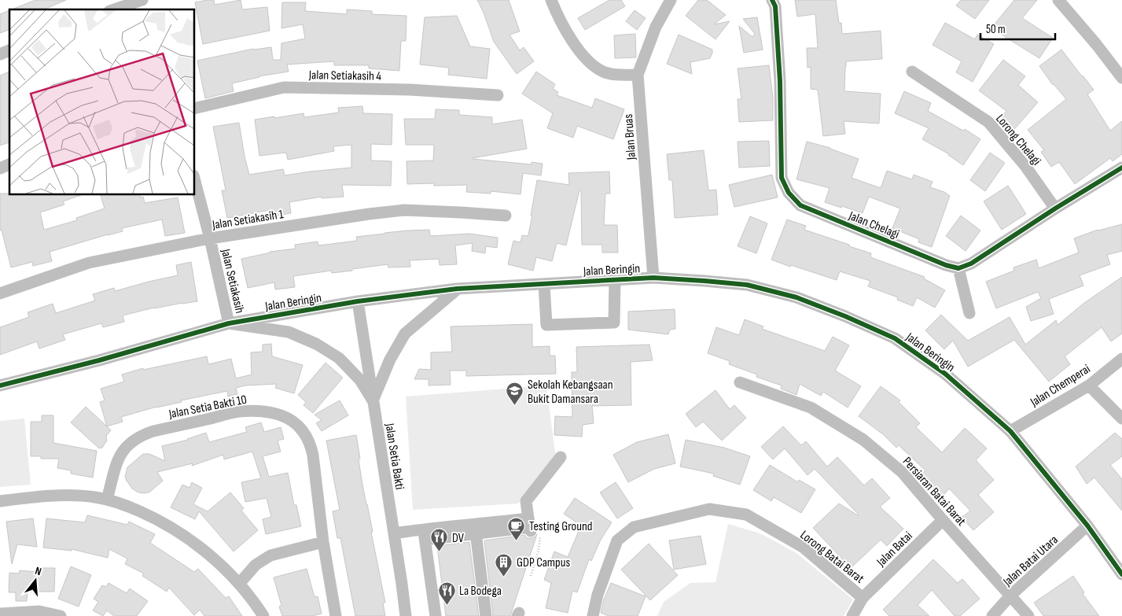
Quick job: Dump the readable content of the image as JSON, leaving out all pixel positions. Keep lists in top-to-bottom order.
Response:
{
  "streets": {
    "street": [
      "Jalan Setiakasih 4",
      "Jalan Bruas",
      "Lorong Chelagi",
      "Jalan Setiakasih 1",
      "Jalan Chelagi",
      "Jalan Beringin",
      "Jalan Setiakasih",
      "Jalan Chemperai",
      "Jalan Setia Bakti 10",
      "Jalan Setia Bakti",
      "Persiaran Batai Barat",
      "Jalan Batai",
      "Lorong Batai Barat",
      "Jalan Batai Utara"
    ]
  },
  "crossings": [
    ["Jalan Bruas", "Jalan Beringin"],
    ["Jalan Setiakasih 1", "Jalan Setiakasih"],
    ["Jalan Beringin", "Jalan Setiakasih"],
    ["Jalan Beringin", "Jalan Chemperai"],
    ["Jalan Beringin", "Jalan Setia Bakti"],
    ["Jalan Beringin", "Jalan Batai Utara"],
    ["Persiaran Batai Barat", "Jalan Batai"],
    ["Persiaran Batai Barat", "Jalan Batai Utara"],
    ["Jalan Batai", "Lorong Batai Barat"]
  ],
  "places": {
    "school or university": ["Sekolah Kebangsaan Bukit Damansara"],
    "cafe": ["Testing Ground"],
    "restaurant": ["DV", "La Bodega"],
    "building": ["GDP Campus"]
  },
  "scale_bar": "50 m",
  "north": "top"
}
